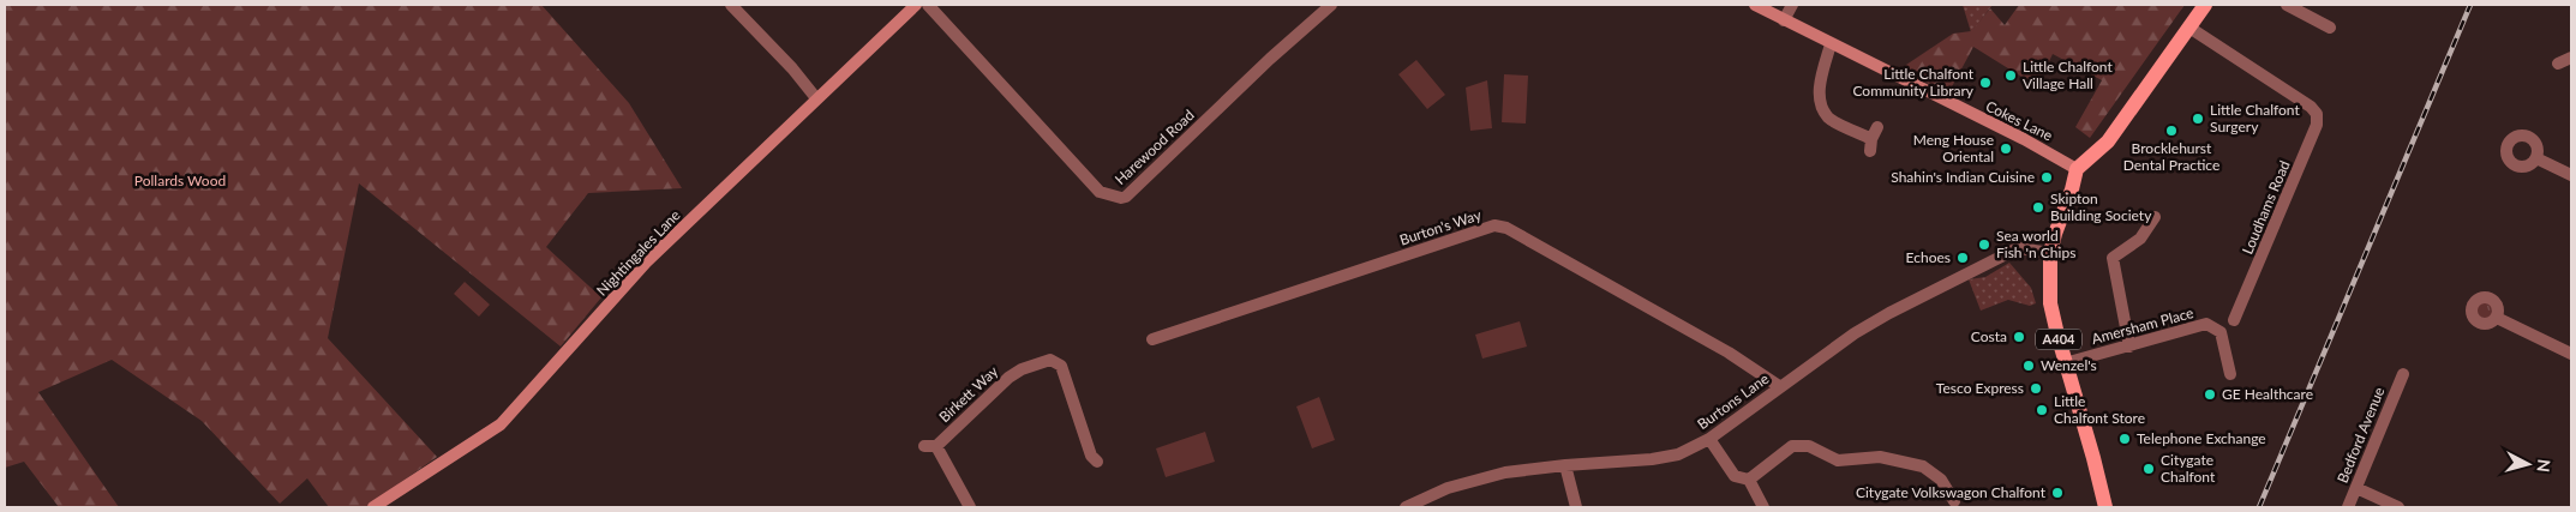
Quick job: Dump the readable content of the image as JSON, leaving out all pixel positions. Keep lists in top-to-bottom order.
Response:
{
  "streets": {
    "main road": ["Cokes Lane", "Nightingales Lane", "A404"],
    "street": [
      "Harewood Road",
      "Loudhams Road",
      "Burton's Way",
      "Amersham Place",
      "Birkett Way",
      "Burtons Lane",
      "Bedford Avenue"
    ]
  },
  "crossings": [
    ["Cokes Lane", "A404"],
    ["Burton's Way", "Burtons Lane"],
    ["Amersham Place", "A404"],
    ["A404", "Burtons Lane"]
  ],
  "parks": ["Pollards Wood"],
  "places": [
    "Little Chalfont Village Hall",
    "Little Chalfont Community Library",
    "Little Chalfont Surgery",
    "Brocklehurst Dental Practice",
    "Meng House Oriental",
    "Shahin's Indian Cuisine",
    "Skipton Building Society",
    "Sea world Fish 'n Chips",
    "Echoes",
    "Costa",
    "Wenzel's",
    "Tesco Express",
    "GE Healthcare",
    "Little Chalfont Store",
    "Telephone Exchange",
    "Citygate Chalfont",
    "Citygate Volkswagon Chalfont"
  ],
  "north": "right"
}
